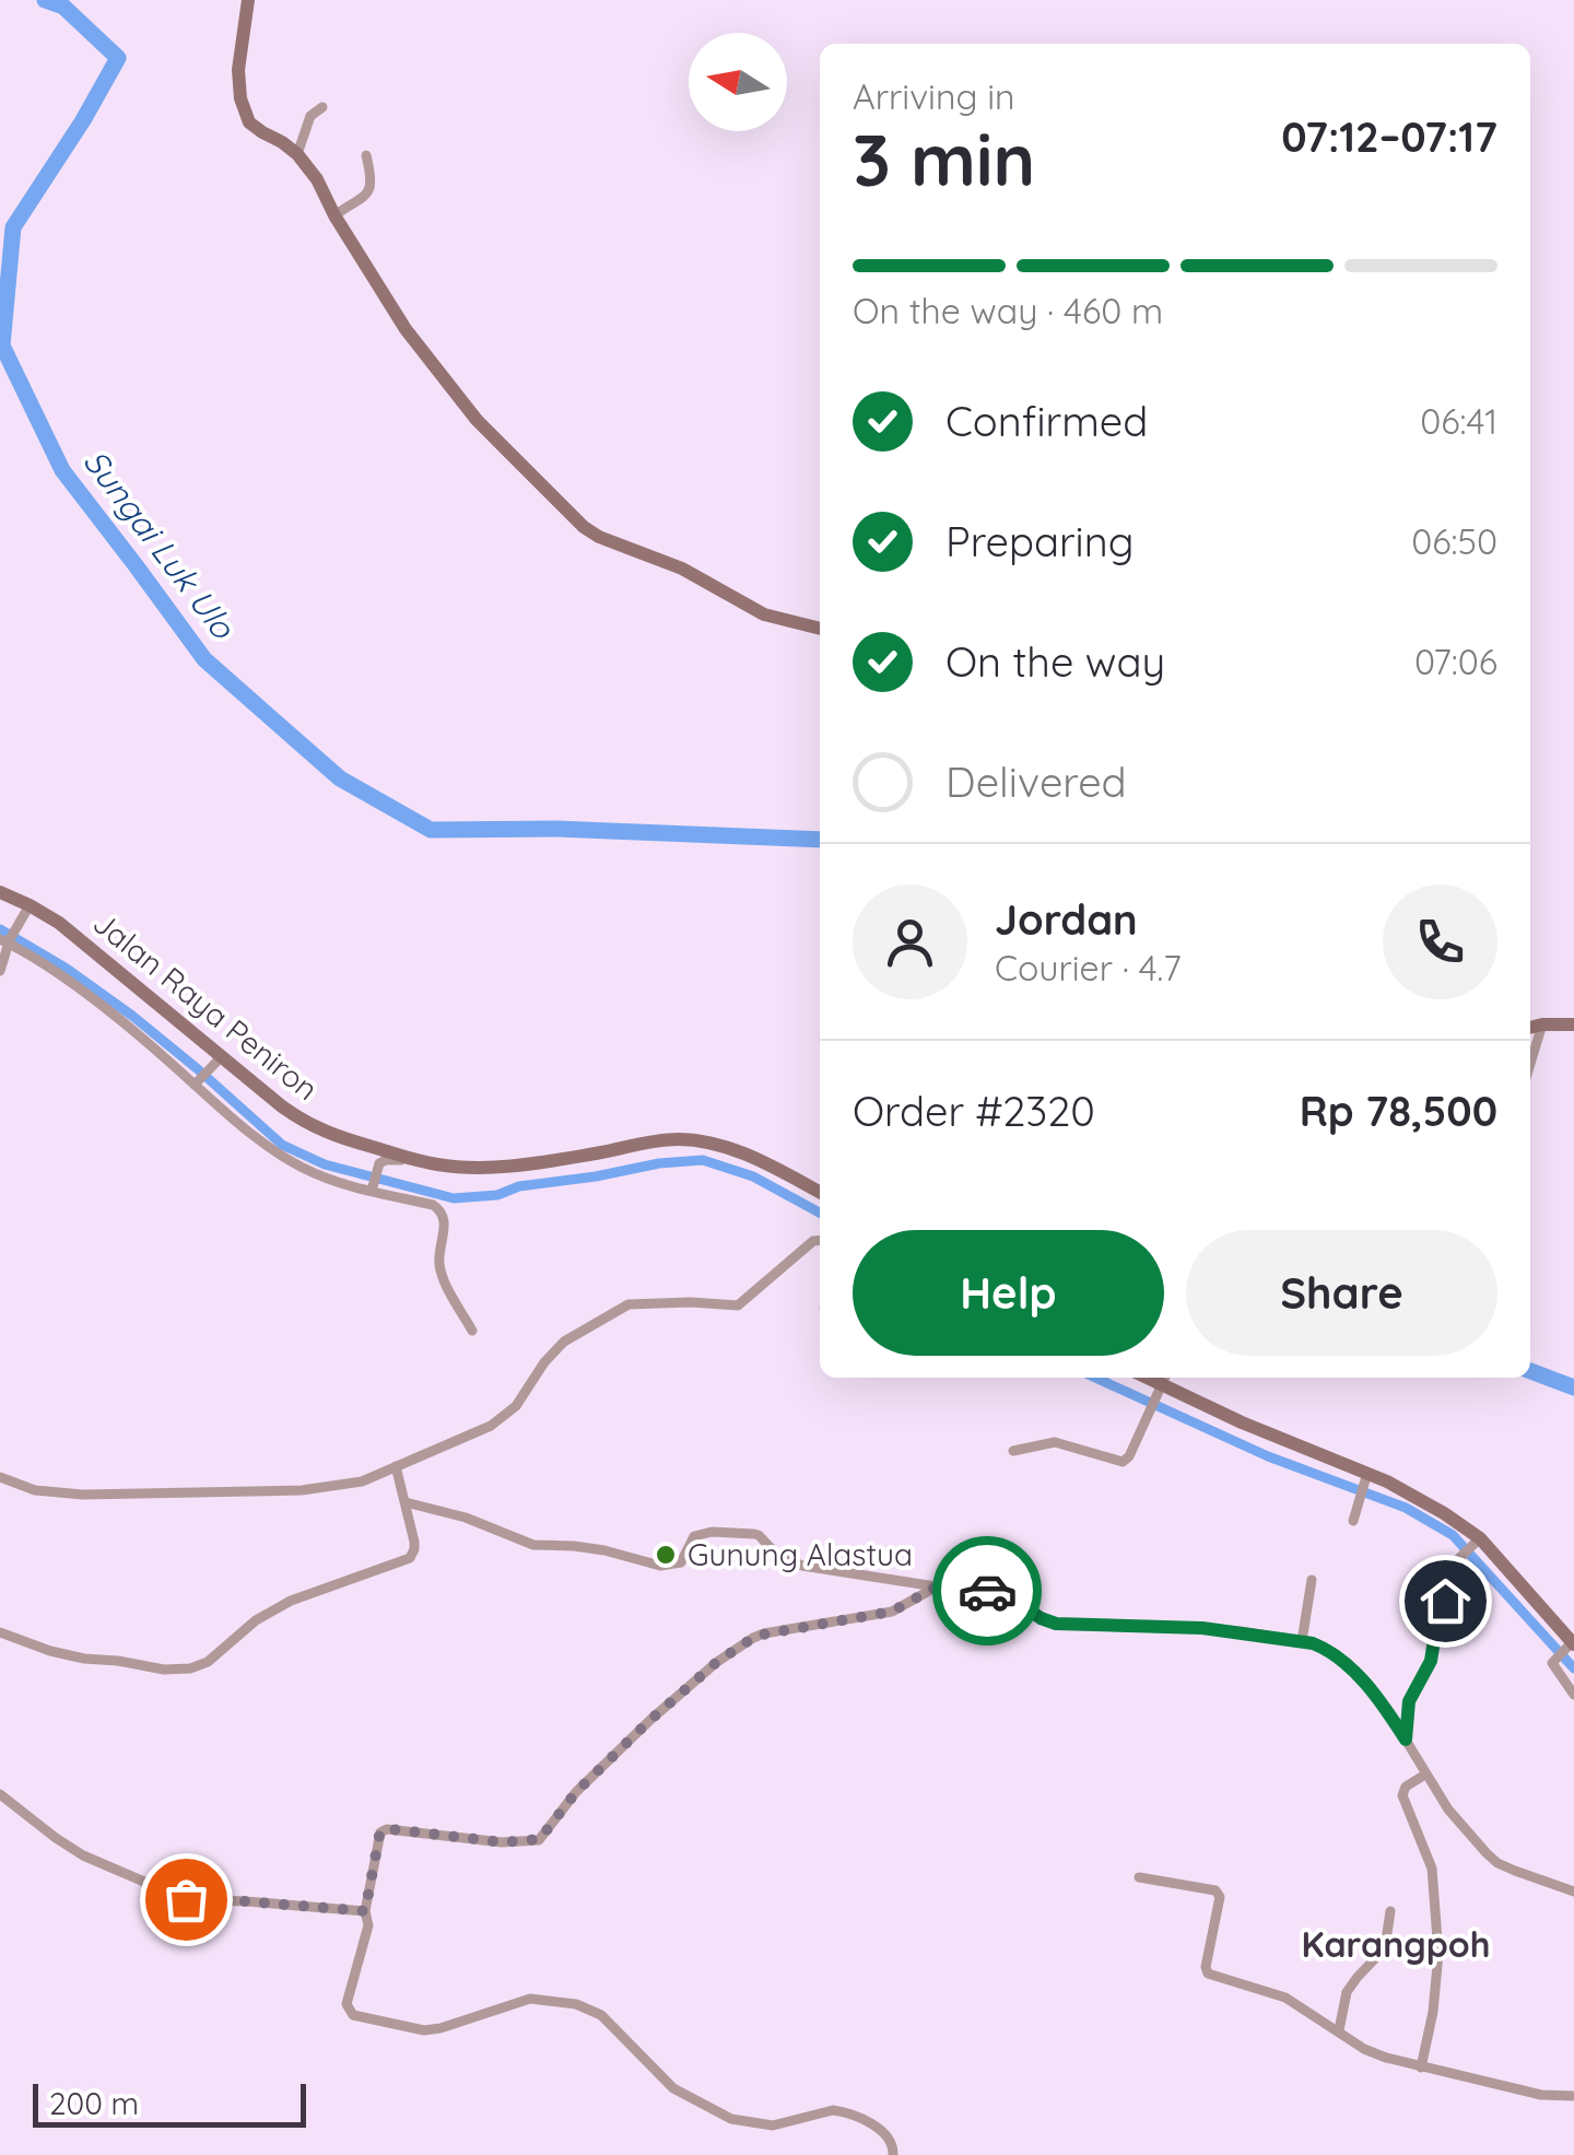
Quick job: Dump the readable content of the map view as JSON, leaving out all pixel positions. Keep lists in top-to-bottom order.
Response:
{
  "streets": {
    "main road": ["Jalan Raya Peniron"]
  },
  "districts": ["Karangpoh"],
  "water": ["Sungai Luk Ulo"],
  "places": ["Gunung Alastua"],
  "scale_bar": "200 m",
  "north": "left",
  "page": {
    "heading": ["3 min", "Arriving in", "07:12–07:17"],
    "panel": [
      "Jordan",
      "Courier · 4.7",
      "Order #2320",
      "Rp 78,500"
    ],
    "bar": "On the way · 460 m",
    "list": [
      ["Confirmed", "06:41"],
      ["Preparing", "06:50"],
      ["On the way", "07:06"],
      "Delivered"
    ],
    "buttons": ["Help", "Share"],
    "scale": "200 m"
  }
}
